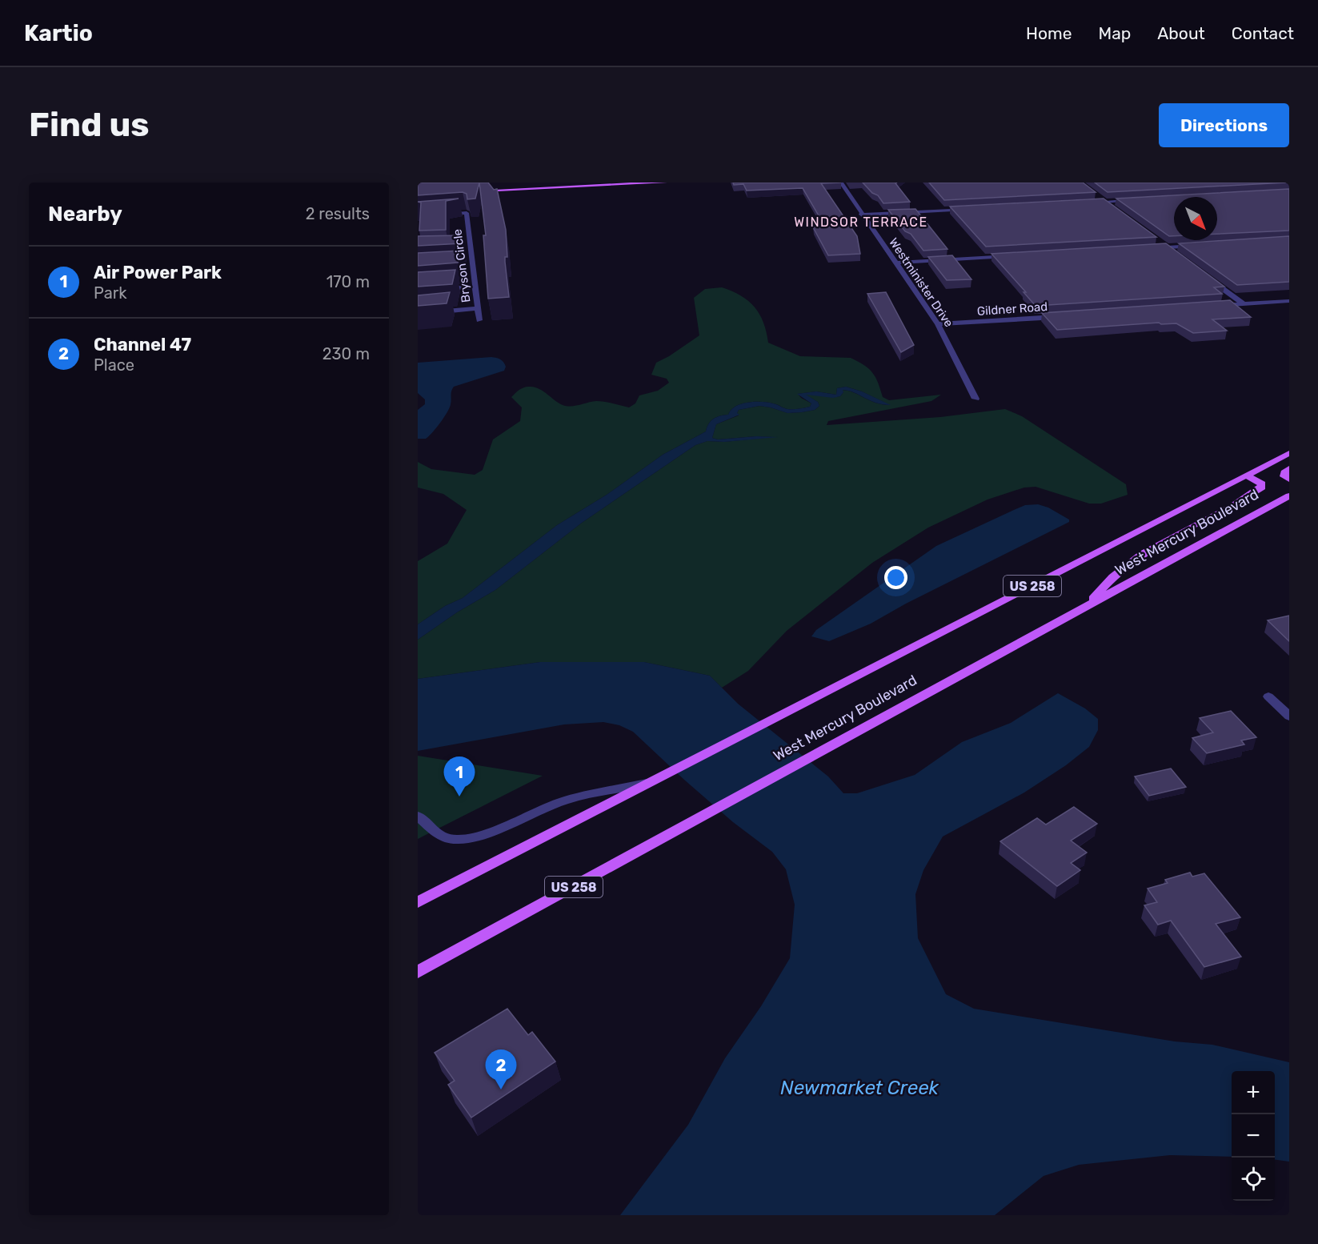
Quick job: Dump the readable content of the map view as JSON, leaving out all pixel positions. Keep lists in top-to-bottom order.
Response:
{
  "streets": {
    "main road": ["West Mercury Boulevard", "US 258"],
    "street": ["Bryson Circle", "Westminister Drive", "Gildner Road"]
  },
  "crossings": [
    ["Westminister Drive", "Gildner Road"]
  ],
  "districts": ["WINDSOR TERRACE"],
  "water": ["Newmarket Creek"],
  "north": "bottom right",
  "page": {
    "header": "Kartio",
    "nav": [
      "Home",
      "Map",
      "About",
      "Contact"
    ],
    "buttons": "Directions",
    "title": "Find us",
    "heading": ["Nearby", "2 results"],
    "list": [
      {
        "mark": "1",
        "name": "Air Power Park",
        "note": "Park",
        "value": "170 m"
      },
      {
        "mark": "2",
        "name": "Channel 47",
        "note": "Place",
        "value": "230 m"
      }
    ],
    "pins": ["1", "2"],
    "map_buttons": ["+", "−"]
  }
}
